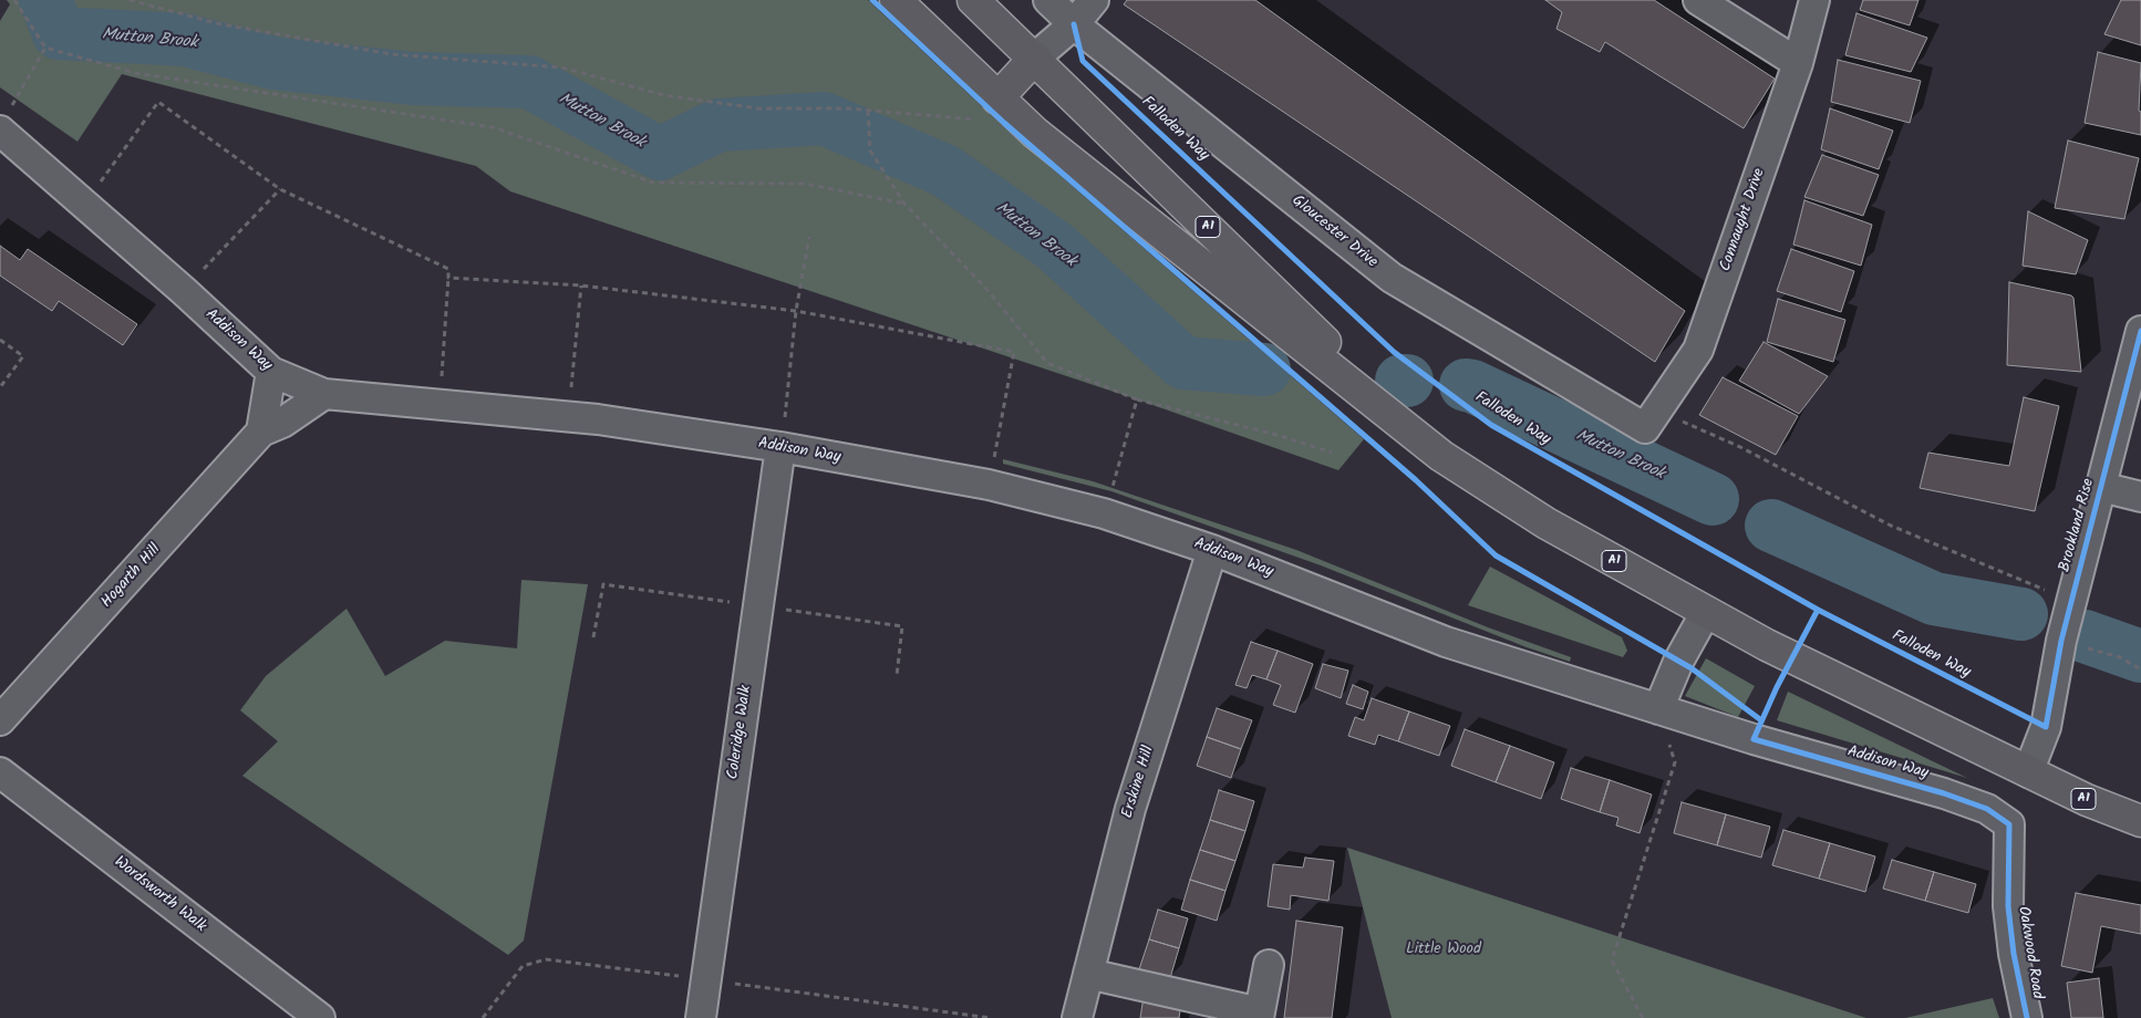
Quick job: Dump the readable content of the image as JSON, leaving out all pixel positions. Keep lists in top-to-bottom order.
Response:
{
  "streets": {
    "highway": ["A1"],
    "street": [
      "Connaught Drive",
      "Gloucester Drive",
      "Addison Way",
      "Brookland Rise",
      "Hogarth Hill",
      "Coleridge Walk",
      "Erskine Hill",
      "Wordsworth Walk",
      "Oakwood Road"
    ],
    "cycle path": ["Falloden Way"]
  },
  "crossings": [
    ["Connaught Drive", "Gloucester Drive"],
    ["A1", "Brookland Rise"],
    ["Addison Way", "Hogarth Hill"],
    ["Addison Way", "Coleridge Walk"],
    ["Addison Way", "Erskine Hill"],
    ["Addison Way", "Oakwood Road"]
  ],
  "water": ["Mutton Brook"],
  "parks": ["Little Wood"]
}
